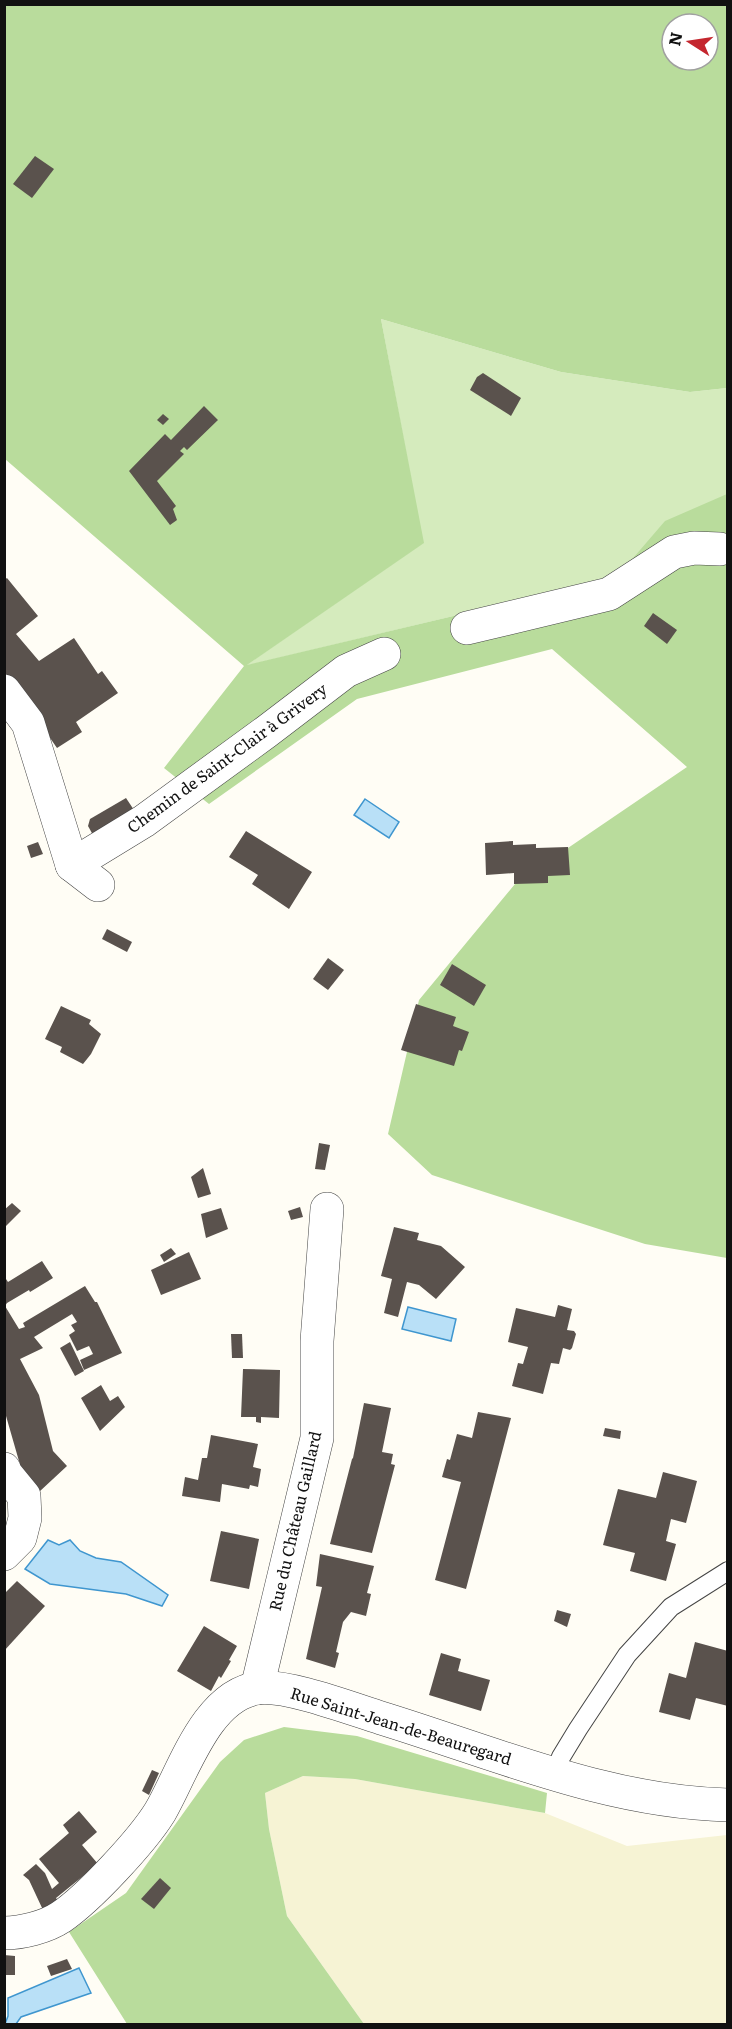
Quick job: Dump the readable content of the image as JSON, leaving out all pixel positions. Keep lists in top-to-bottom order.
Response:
{
  "streets": {
    "street": ["Chemin de Saint-Clair à Grivery", "Rue du Château Gaillard", "Rue Saint-Jean-de-Beauregard"]
  },
  "crossings": [
    ["Rue du Château Gaillard", "Rue Saint-Jean-de-Beauregard"]
  ],
  "north": "left"
}
